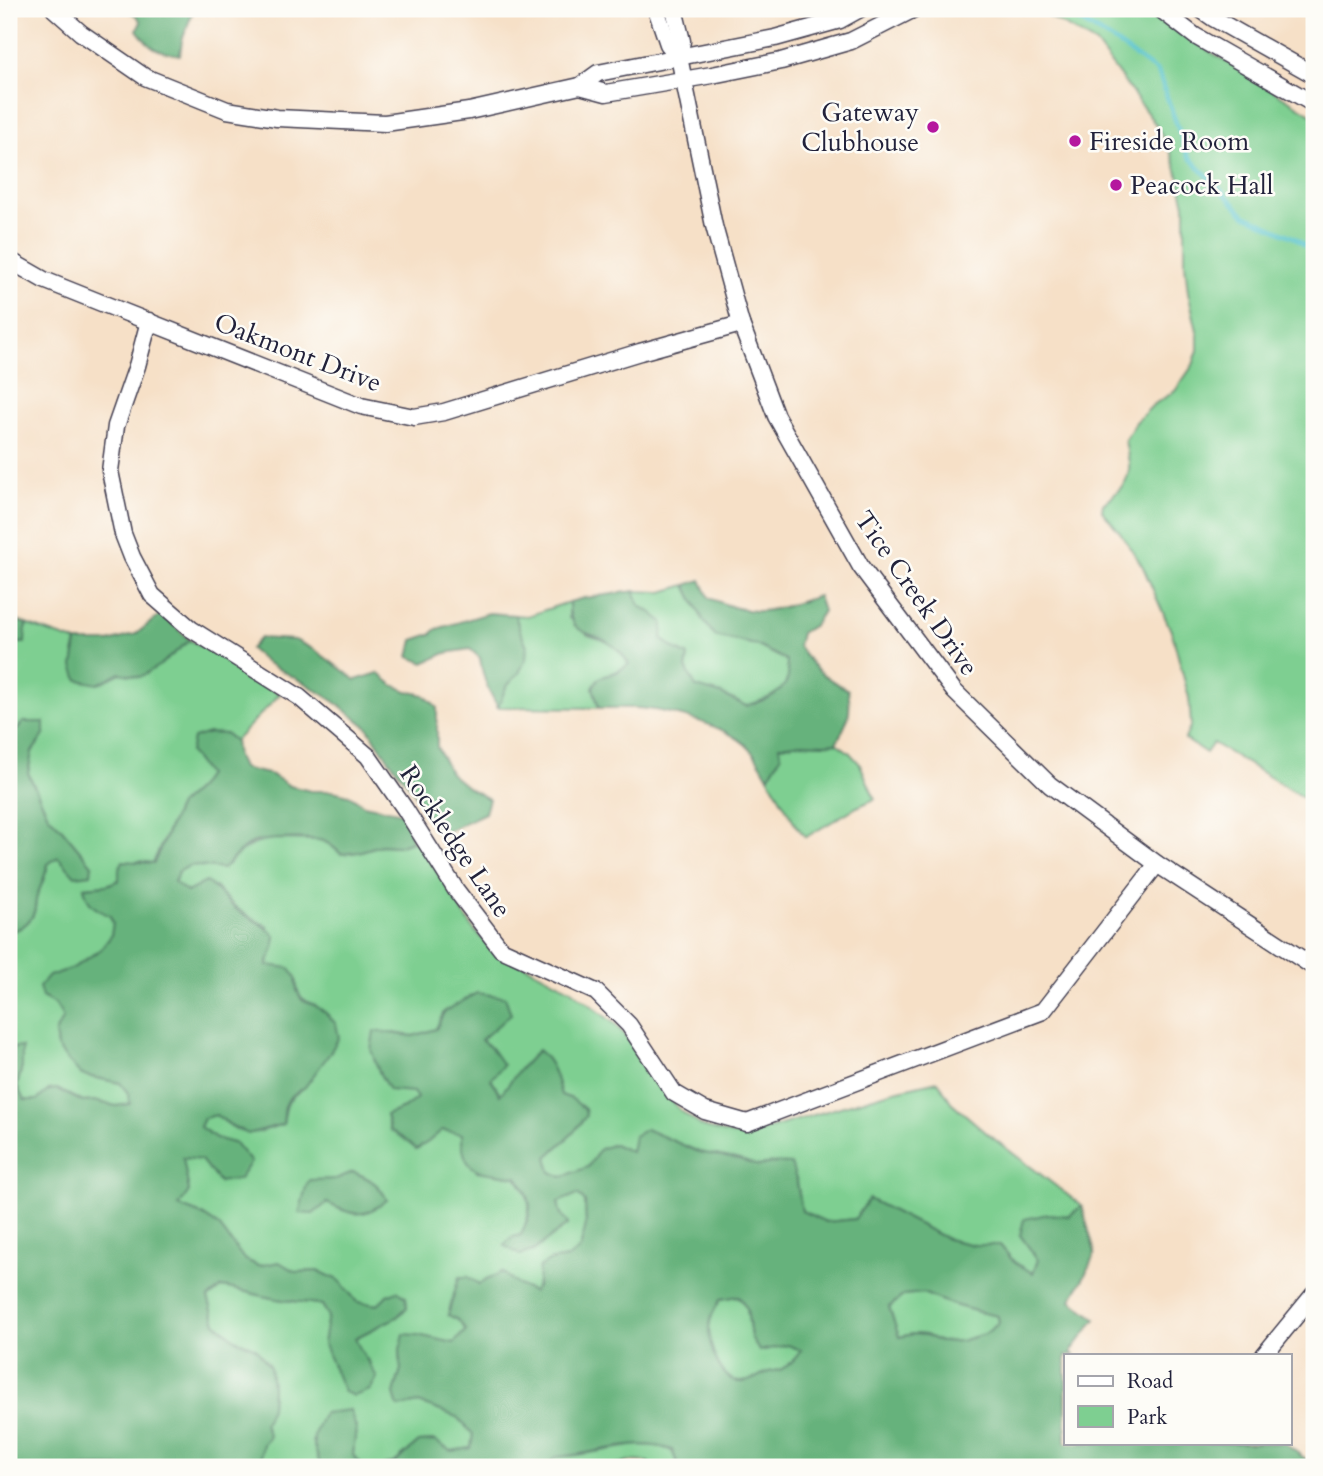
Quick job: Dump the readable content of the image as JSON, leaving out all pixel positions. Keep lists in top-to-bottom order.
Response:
{
  "streets": {
    "street": ["Oakmont Drive", "Tice Creek Drive", "Rockledge Lane"]
  },
  "crossings": [
    ["Oakmont Drive", "Tice Creek Drive"],
    ["Oakmont Drive", "Rockledge Lane"],
    ["Tice Creek Drive", "Rockledge Lane"]
  ],
  "places": ["Gateway Clubhouse", "Fireside Room", "Peacock Hall"],
  "legend": ["Road", "Park"]
}
